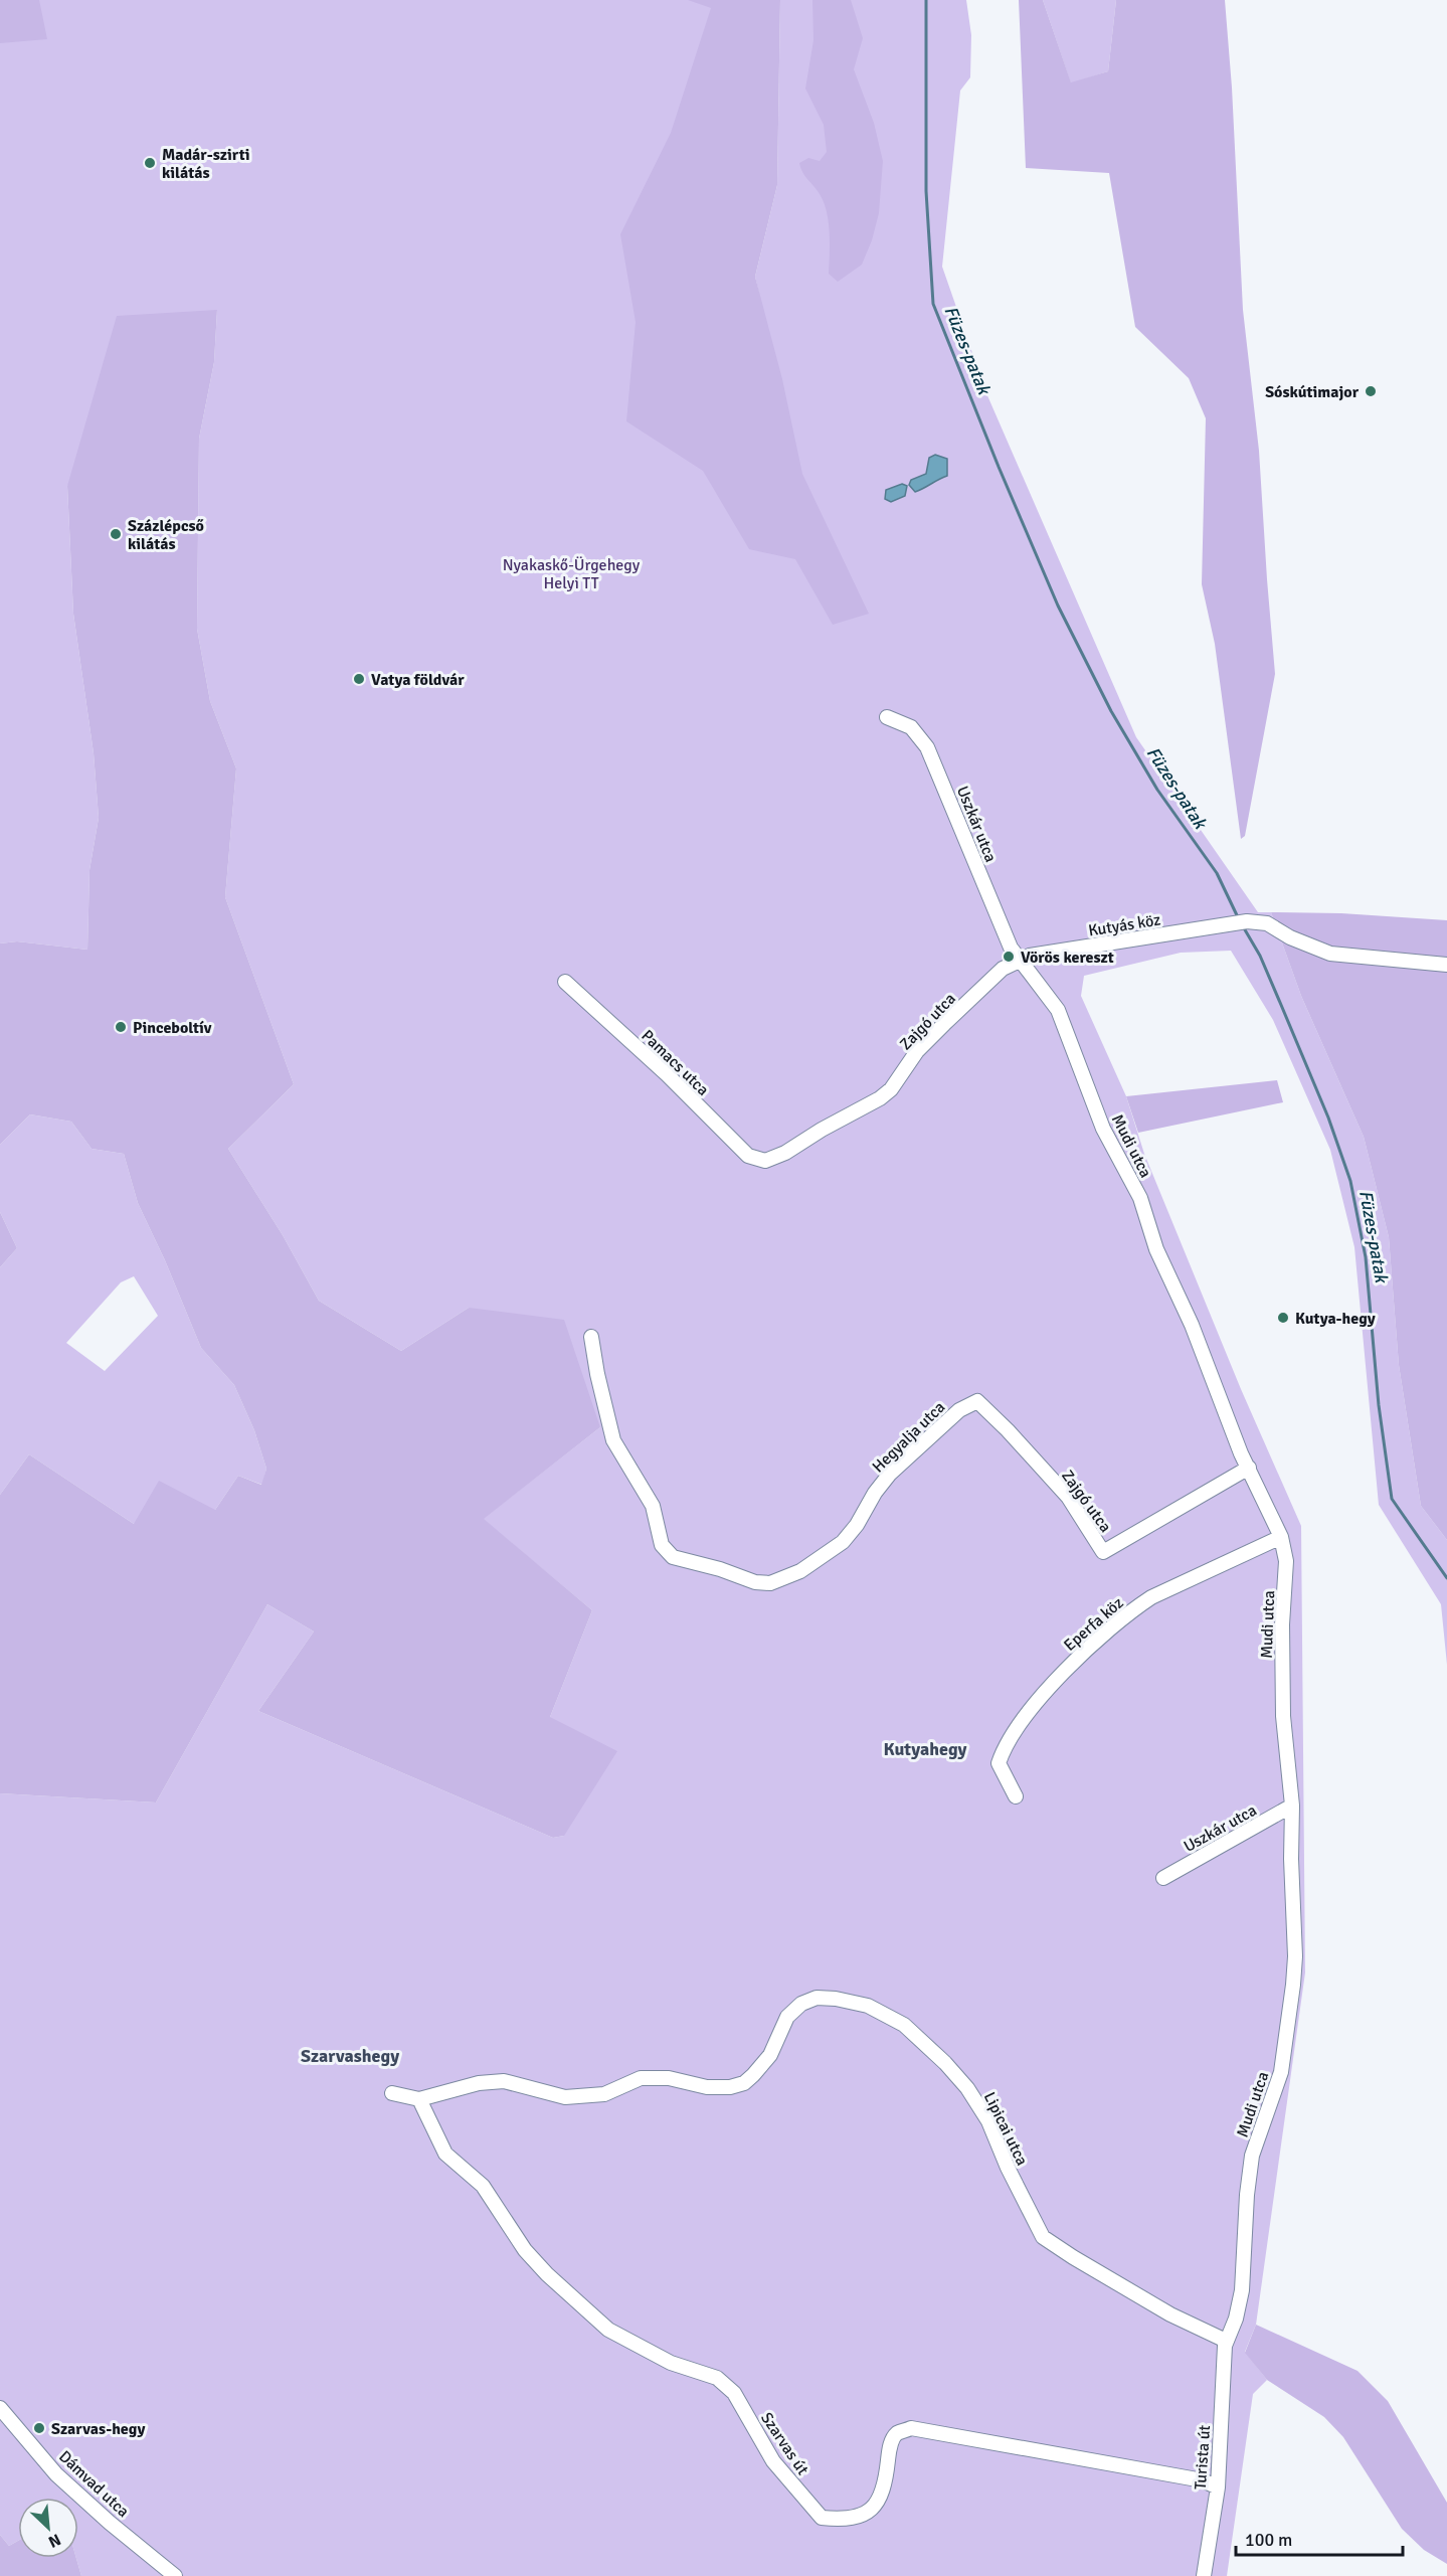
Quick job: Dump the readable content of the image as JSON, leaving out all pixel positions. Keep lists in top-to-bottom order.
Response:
{
  "streets": {
    "street": [
      "Uszkár utca",
      "Kutyás köz",
      "Zajgó utca",
      "Pamacs utca",
      "Mudi utca",
      "Hegyalja utca",
      "Eperfa köz",
      "Lipicai utca",
      "Szarvas út",
      "Turista út",
      "Dámvad utca"
    ]
  },
  "crossings": [
    ["Uszkár utca", "Kutyás köz"],
    ["Uszkár utca", "Zajgó utca"],
    ["Uszkár utca", "Mudi utca"],
    ["Kutyás köz", "Zajgó utca"],
    ["Kutyás köz", "Mudi utca"],
    ["Zajgó utca", "Pamacs utca"],
    ["Zajgó utca", "Mudi utca"],
    ["Zajgó utca", "Hegyalja utca"],
    ["Mudi utca", "Eperfa köz"],
    ["Mudi utca", "Lipicai utca"],
    ["Mudi utca", "Turista út"],
    ["Lipicai utca", "Szarvas út"],
    ["Lipicai utca", "Turista út"],
    ["Szarvas út", "Turista út"]
  ],
  "districts": ["Kutyahegy", "Szarvashegy"],
  "water": ["Füzes-patak"],
  "parks": ["Nyakaskő-Ürgehegy Helyi TT"],
  "places": [
    "Madár-szirti kilátás",
    "Sóskútimajor",
    "Százlépcső kilátás",
    "Vatya földvár",
    "Vörös kereszt",
    "Pinceboltív",
    "Kutya-hegy",
    "Szarvas-hegy"
  ],
  "scale_bar": "100 m",
  "north": "bottom right"
}
